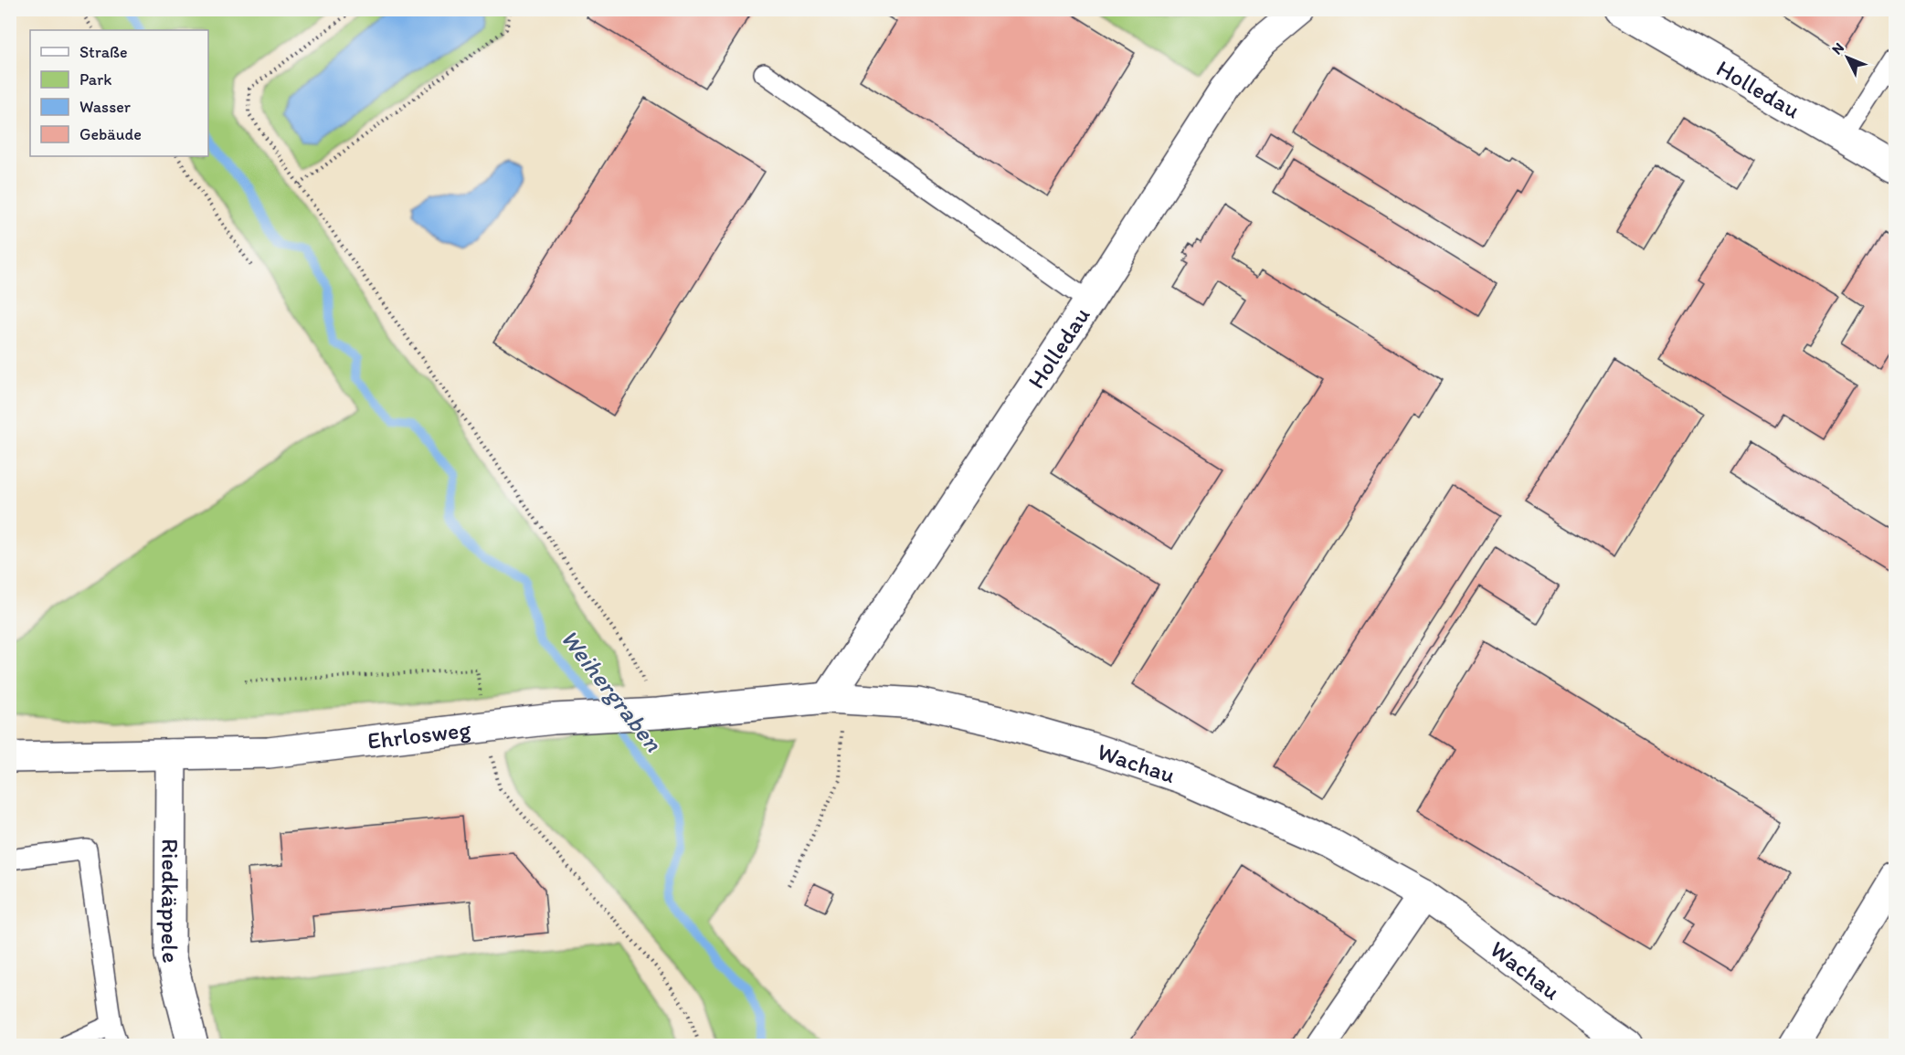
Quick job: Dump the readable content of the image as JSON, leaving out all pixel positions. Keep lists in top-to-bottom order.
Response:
{
  "streets": {
    "street": [
      "Holledau",
      "Ehrlosweg",
      "Wachau",
      "Riedkäppele"
    ]
  },
  "crossings": [
    ["Holledau", "Ehrlosweg"],
    ["Holledau", "Wachau"],
    ["Ehrlosweg", "Wachau"],
    ["Ehrlosweg", "Riedkäppele"]
  ],
  "water": ["Weihergraben"],
  "legend": [
    "Straße",
    "Park",
    "Wasser",
    "Gebäude"
  ],
  "north": "top left"
}
